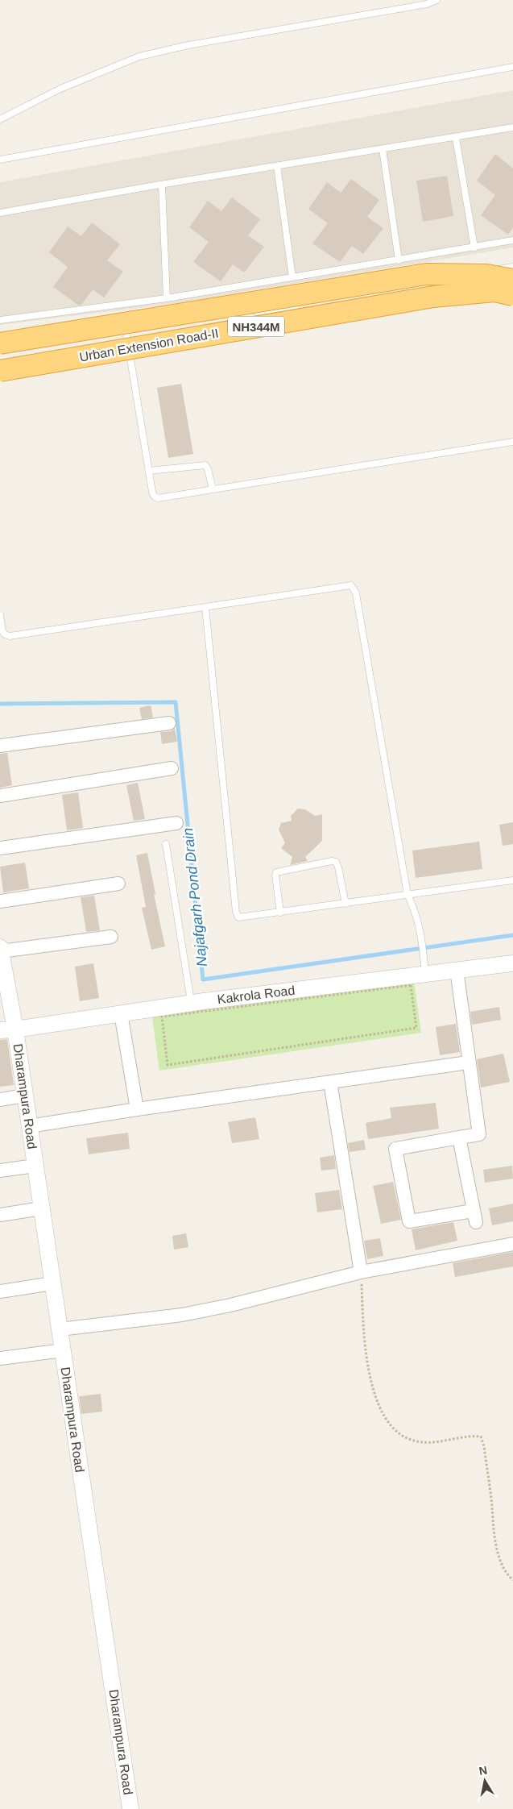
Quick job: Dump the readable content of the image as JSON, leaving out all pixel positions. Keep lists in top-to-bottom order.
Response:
{
  "streets": {
    "highway": ["NH344M", "Urban Extension Road-II"],
    "street": ["Kakrola Road", "Dharampura Road"]
  },
  "crossings": [
    ["Kakrola Road", "Dharampura Road"]
  ],
  "water": ["Najafgarh Pond Drain"],
  "north": "top"
}
